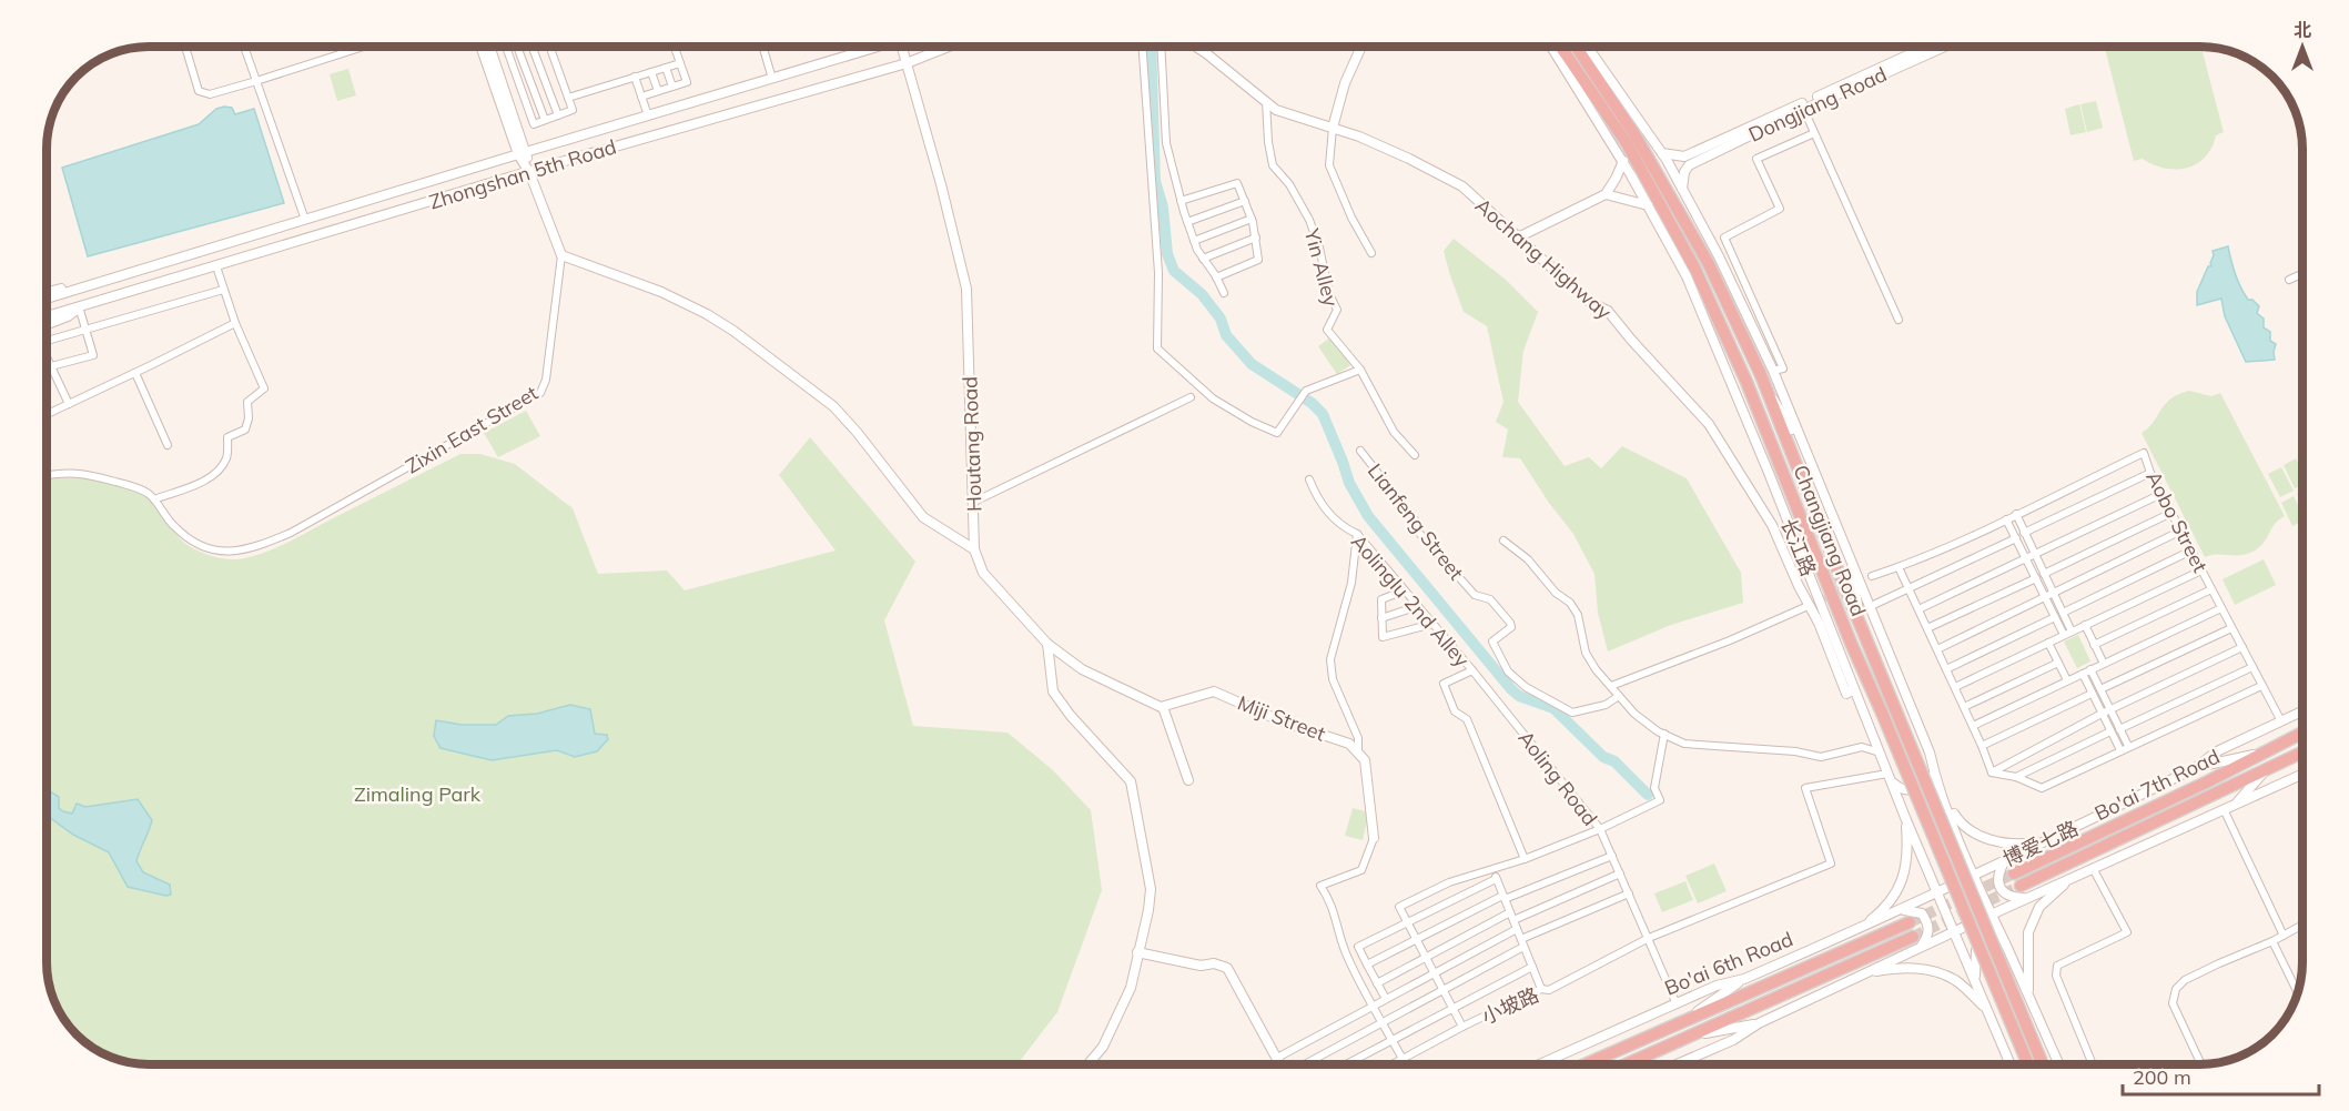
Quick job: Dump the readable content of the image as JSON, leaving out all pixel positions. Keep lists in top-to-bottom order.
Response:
{
  "streets": {
    "highway": ["Changjiang Road", "Bo'ai 7th Road", "Bo'ai 6th Road"],
    "main road": [
      "Dongjiang Road",
      "Zhongshan 5th Road",
      "Aochang Highway",
      "Houtang Road",
      "长江路",
      "Miji Street",
      "博爱七路"
    ],
    "street": [
      "Yin Alley",
      "Zixin East Street",
      "Lianfeng Street",
      "Aobo Street",
      "Aolinglu 2nd Alley",
      "Aoling Road",
      "小坡路"
    ]
  },
  "crossings": [
    ["Zhongshan 5th Road", "Houtang Road"],
    ["Aochang Highway", "Yin Alley"],
    ["Aochang Highway", "长江路"],
    ["Houtang Road", "Miji Street"],
    ["长江路", "Bo'ai 6th Road"],
    ["长江路", "小坡路"],
    ["Aolinglu 2nd Alley", "Aoling Road"],
    ["博爱七路", "Bo'ai 6th Road"]
  ],
  "parks": ["Zimaling Park"],
  "scale_bar": "200 m",
  "north": "top"
}
